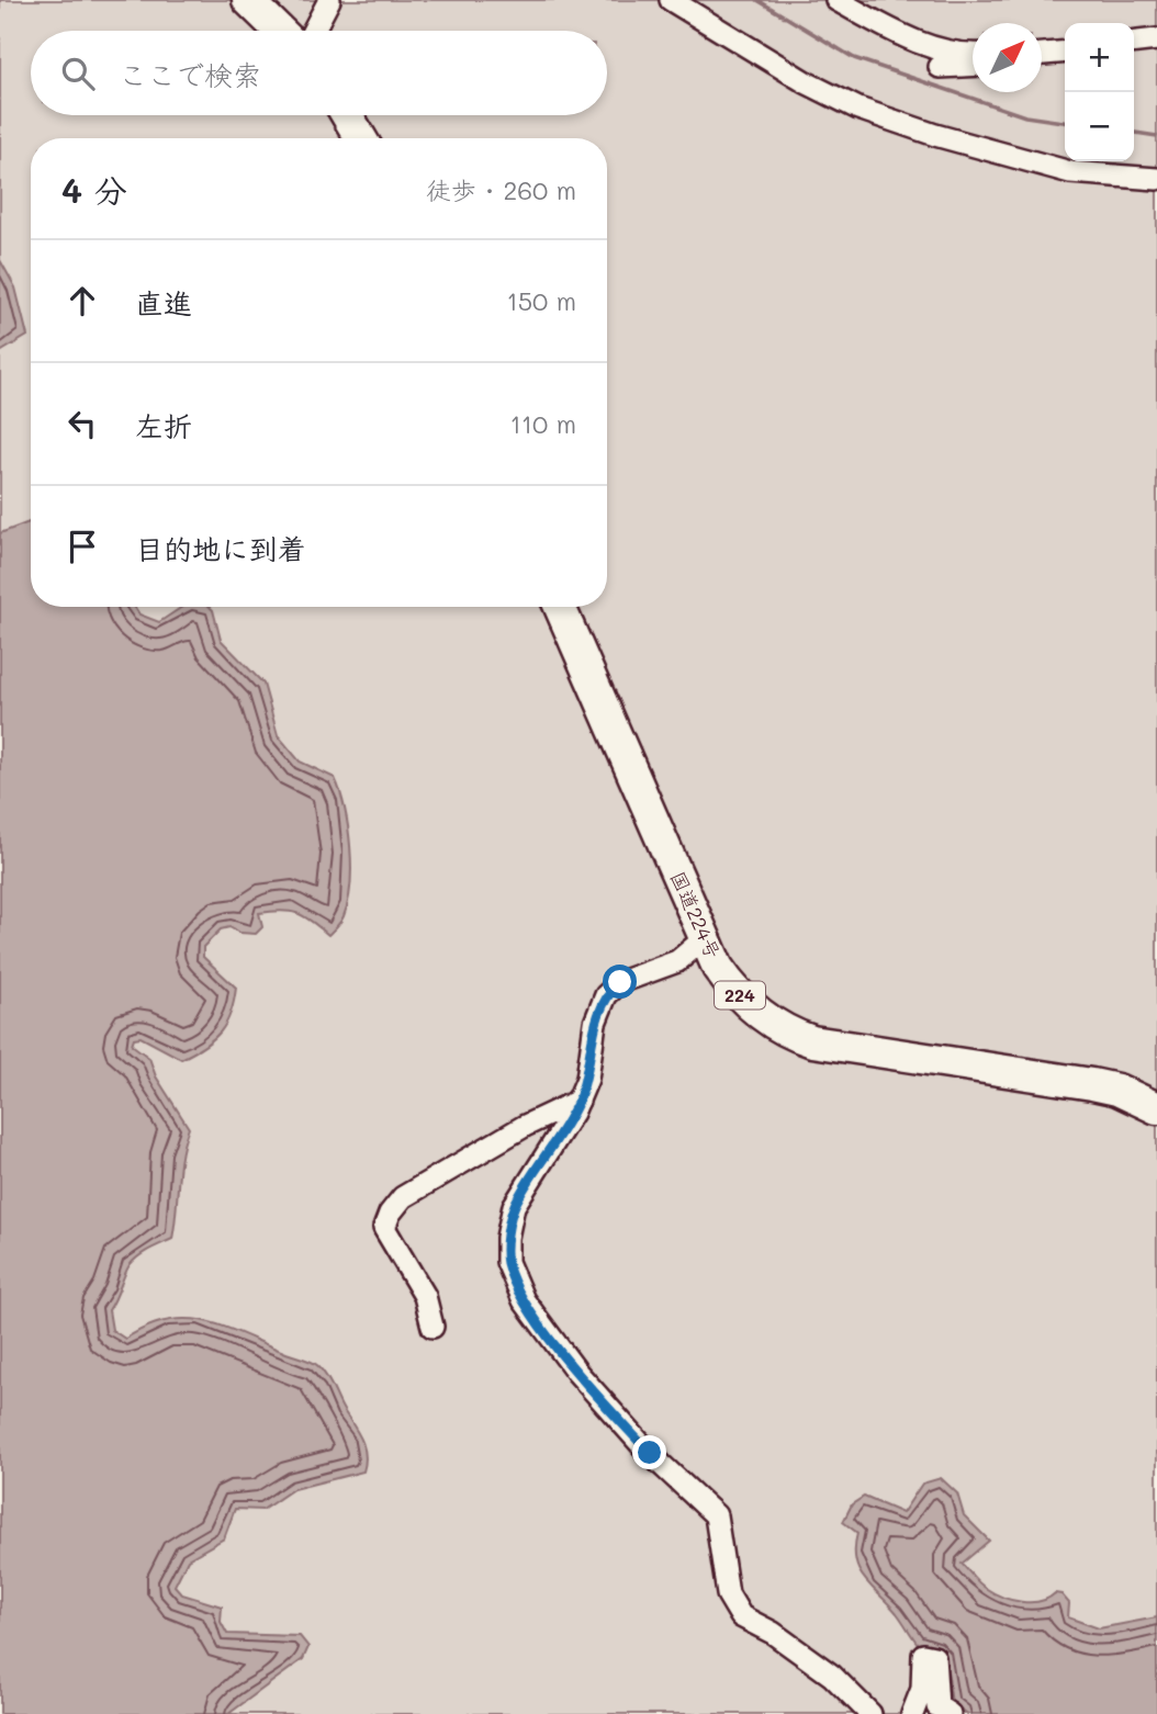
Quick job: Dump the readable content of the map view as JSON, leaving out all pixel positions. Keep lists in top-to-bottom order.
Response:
{
  "streets": {
    "highway": ["国道224号", "224"]
  },
  "north": "top right",
  "page": {
    "map_buttons": ["+", "−"],
    "search": "ここで検索",
    "heading": ["4 分", "徒歩 · 260 m"],
    "list": [
      ["直進", "150 m"],
      ["左折", "110 m"],
      "目的地に到着"
    ]
  }
}
